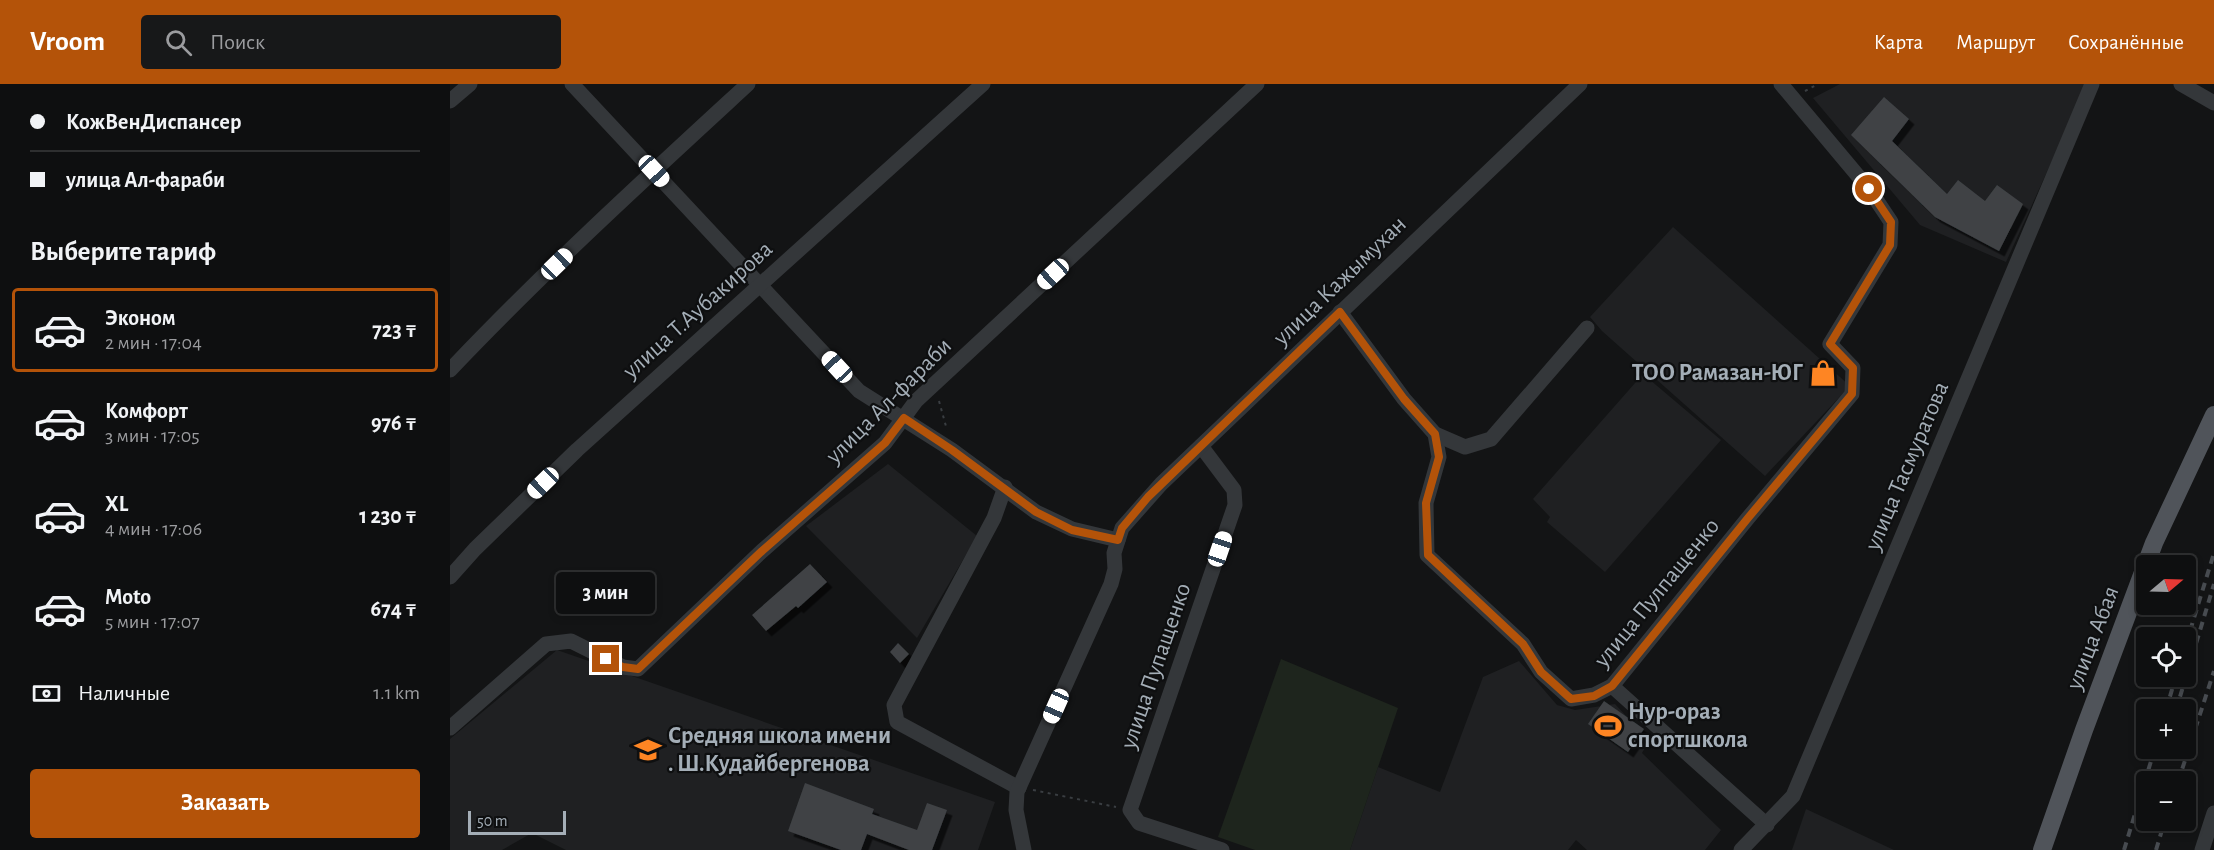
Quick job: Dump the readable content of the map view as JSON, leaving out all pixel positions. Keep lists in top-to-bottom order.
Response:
{
  "streets": {
    "main road": ["улица Абая"],
    "street": [
      "улица Кажымухан",
      "улица Т.Аубакирова",
      "улица Ал-фараби",
      "улица Тасмуратова",
      "улица Пулпащенко",
      "улица Пупащенко"
    ]
  },
  "crossings": [
    ["улица Кажымухан", "улица Пупащенко"]
  ],
  "places": {
    "shop": ["ТОО Рамазан-ЮГ"],
    "sports": ["Нур-ораз спортшкола"],
    "school or university": ["Средняя школа имени . Ш.Кудайбергенова"]
  },
  "scale_bar": "50 m",
  "north": "right",
  "page": {
    "header": "Vroom",
    "search": "Поиск",
    "nav": ["Карта", "Маршрут", "Сохранённые"],
    "banner": ["КожВенДиспансер", "улица Ал-фараби"],
    "heading": "Выберите тариф",
    "list": [
      {
        "name": "Эконом",
        "note": "2 мин · 17:04",
        "value": "723 ₸"
      },
      {
        "name": "Комфорт",
        "note": "3 мин · 17:05",
        "value": "976 ₸"
      },
      {
        "name": "XL",
        "note": "4 мин · 17:06",
        "value": "1 230 ₸"
      },
      {
        "name": "Moto",
        "note": "5 мин · 17:07",
        "value": "674 ₸"
      }
    ],
    "map_buttons": ["+", "−"],
    "bubble": "3 мин",
    "pay": ["Наличные", "1.1 km"],
    "buttons": "Заказать",
    "scale": "50 m"
  }
}
